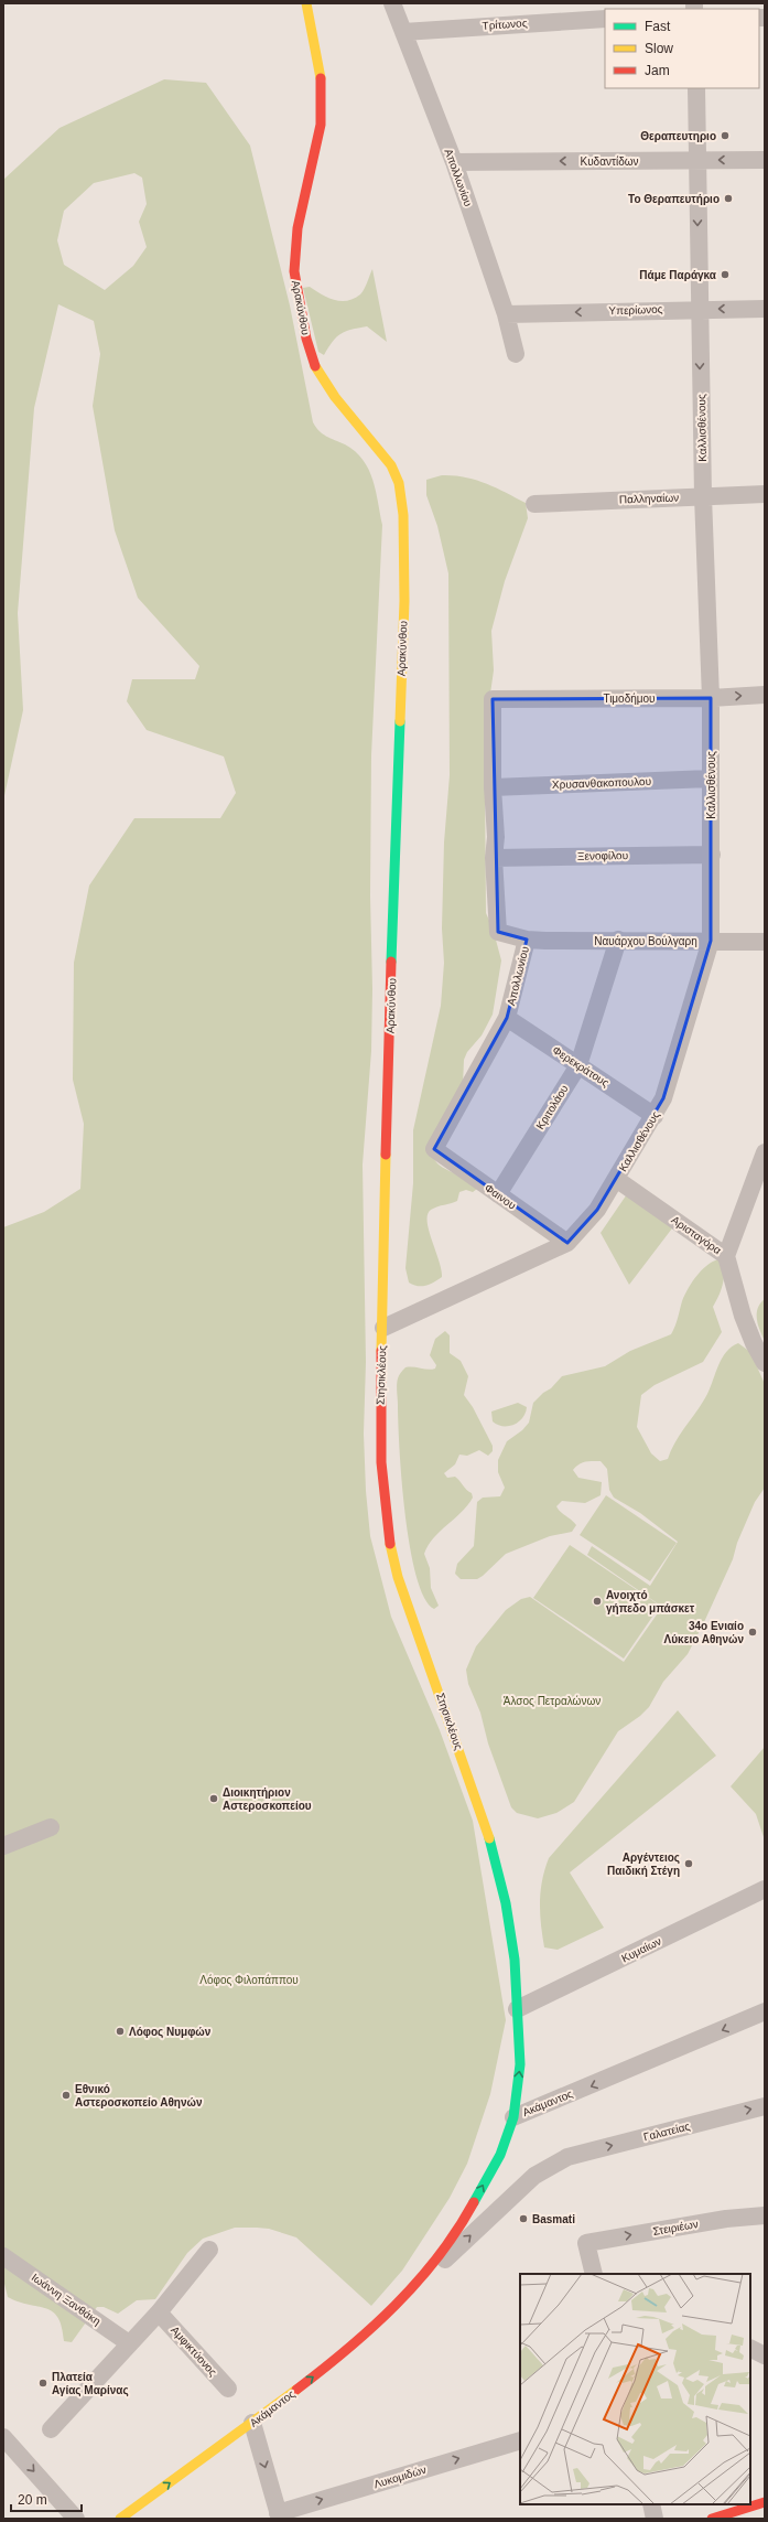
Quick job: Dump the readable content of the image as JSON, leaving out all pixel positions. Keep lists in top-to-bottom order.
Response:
{
  "streets": {
    "street": [
      "Τρίτωνος",
      "Κυδαντίδων",
      "Απολλωνίου",
      "Αρακύνθου",
      "Υπερίωνος",
      "Καλλισθένους",
      "Παλληναίων",
      "Τιμοδήμου",
      "Χρυσανθακοπουλου",
      "Ξενοφίλου",
      "Ναυάρχου Βούλγαρη",
      "Φερεκράτους",
      "Κριτολάου",
      "Φαινου",
      "Αρισταγόρα",
      "Στησικλέους",
      "Κυμαίων",
      "Ακάμαντος",
      "Γαλατείας",
      "Στειριέων",
      "Ιωάννη Ξανθάκη",
      "Αμφικτύονος",
      "Λυκομιδών"
    ]
  },
  "crossings": [
    ["Τρίτωνος", "Απολλωνίου"],
    ["Κυδαντίδων", "Απολλωνίου"],
    ["Κυδαντίδων", "Καλλισθένους"],
    ["Απολλωνίου", "Υπερίωνος"],
    ["Απολλωνίου", "Τιμοδήμου"],
    ["Απολλωνίου", "Χρυσανθακοπουλου"],
    ["Απολλωνίου", "Ξενοφίλου"],
    ["Απολλωνίου", "Ναυάρχου Βούλγαρη"],
    ["Απολλωνίου", "Φερεκράτους"],
    ["Απολλωνίου", "Φαινου"],
    ["Αρακύνθου", "Καλλισθένους"],
    ["Αρακύνθου", "Στησικλέους"],
    ["Υπερίωνος", "Καλλισθένους"],
    ["Καλλισθένους", "Παλληναίων"],
    ["Καλλισθένους", "Τιμοδήμου"],
    ["Καλλισθένους", "Χρυσανθακοπουλου"],
    ["Καλλισθένους", "Ξενοφίλου"],
    ["Καλλισθένους", "Ναυάρχου Βούλγαρη"],
    ["Καλλισθένους", "Φερεκράτους"],
    ["Καλλισθένους", "Φαινου"],
    ["Καλλισθένους", "Αρισταγόρα"],
    ["Καλλισθένους", "Στησικλέους"],
    ["Ναυάρχου Βούλγαρη", "Κριτολάου"],
    ["Φερεκράτους", "Κριτολάου"],
    ["Κριτολάου", "Φαινου"],
    ["Στησικλέους", "Κυμαίων"],
    ["Στησικλέους", "Ακάμαντος"],
    ["Ακάμαντος", "Γαλατείας"]
  ],
  "one_way": [
    "Κυδαντίδων",
    "Υπερίωνος",
    "Γαλατείας",
    "Στειριέων",
    "Λυκομιδών"
  ],
  "parks": ["Άλσος Πετραλώνων", "Λόφος Φιλοπάππου"],
  "places": [
    "Θεραπευτηριο",
    "Το Θεραπευτήριο",
    "Πάμε Παράγκα",
    "Ανοιχτό γήπεδο μπάσκετ",
    "34ο Ενιαίο Λύκειο Αθηνών",
    "Διοικητήριον Αστεροσκοπείου",
    "Αργέντειος Παιδική Στέγη",
    "Λόφος Νυμφών",
    "Εθνικό Αστεροσκοπείο Αθηνών",
    "Basmati",
    "Πλατεία Αγίας Μαρίνας"
  ],
  "legend": ["Fast", "Slow", "Jam"],
  "scale_bar": "20 m"
}
